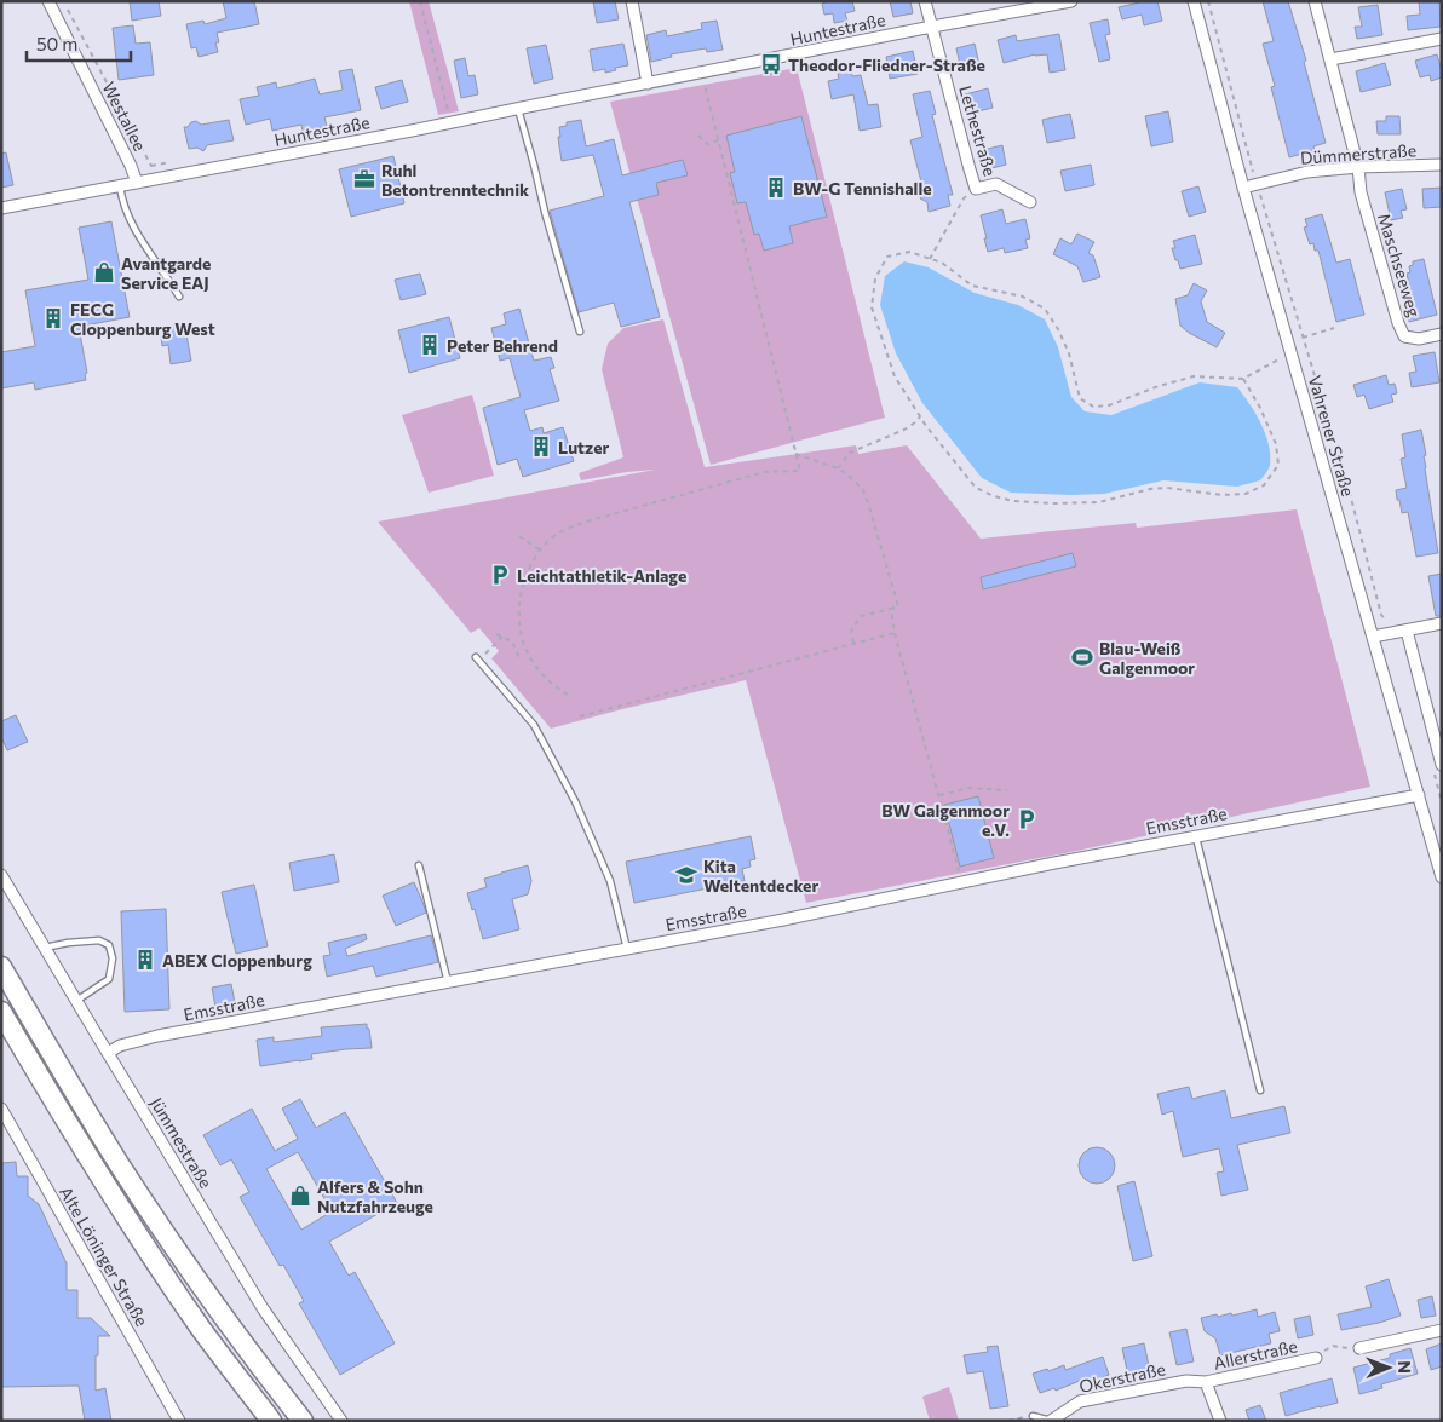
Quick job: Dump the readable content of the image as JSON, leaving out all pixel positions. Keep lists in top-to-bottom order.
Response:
{
  "streets": {
    "street": [
      "Huntestraße",
      "Westallee",
      "Lethestraße",
      "Dümmerstraße",
      "Maschseeweg",
      "Vahrener Straße",
      "Emsstraße",
      "Jümmestraße",
      "Alte Löninger Straße",
      "Allerstraße",
      "Okerstraße"
    ]
  },
  "crossings": [
    ["Huntestraße", "Westallee"],
    ["Huntestraße", "Lethestraße"],
    ["Dümmerstraße", "Maschseeweg"],
    ["Dümmerstraße", "Vahrener Straße"],
    ["Vahrener Straße", "Emsstraße"],
    ["Emsstraße", "Jümmestraße"],
    ["Allerstraße", "Okerstraße"]
  ],
  "places": {
    "bus stop": ["Theodor-Fliedner-Straße"],
    "office": ["Ruhl Betontrenntechnik"],
    "building": [
      "BW-G Tennishalle",
      "FECG Cloppenburg West",
      "Peter Behrend",
      "Lutzer",
      "ABEX Cloppenburg"
    ],
    "shop": ["Avantgarde Service EAJ", "Alfers & Sohn Nutzfahrzeuge"],
    "parking": ["Leichtathletik-Anlage", "BW Galgenmoor e.V."],
    "sports": ["Blau-Weiß Galgenmoor"],
    "school or university": ["Kita Weltentdecker"]
  },
  "scale_bar": "50 m",
  "north": "right"
}
